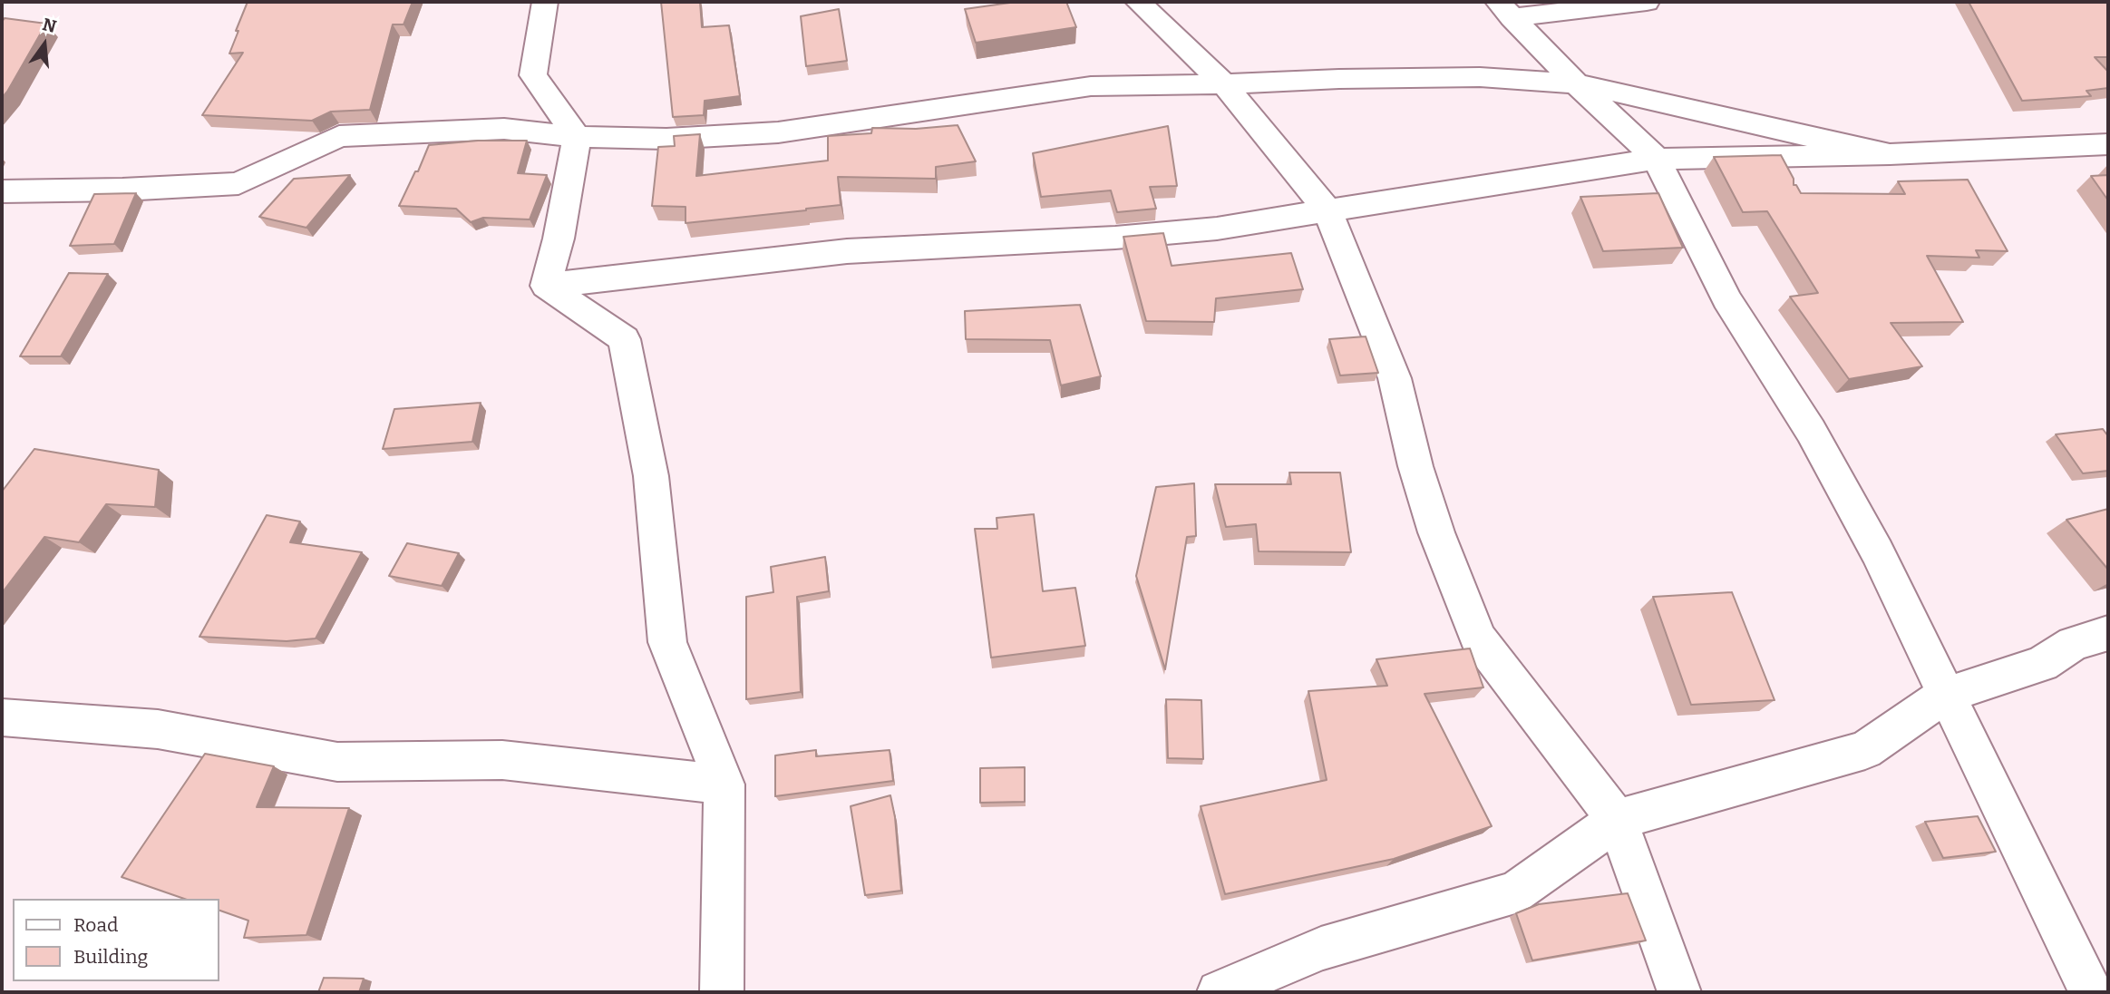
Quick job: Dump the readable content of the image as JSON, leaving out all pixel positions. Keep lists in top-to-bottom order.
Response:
{
  "legend": ["Road", "Building"],
  "north": "top"
}
